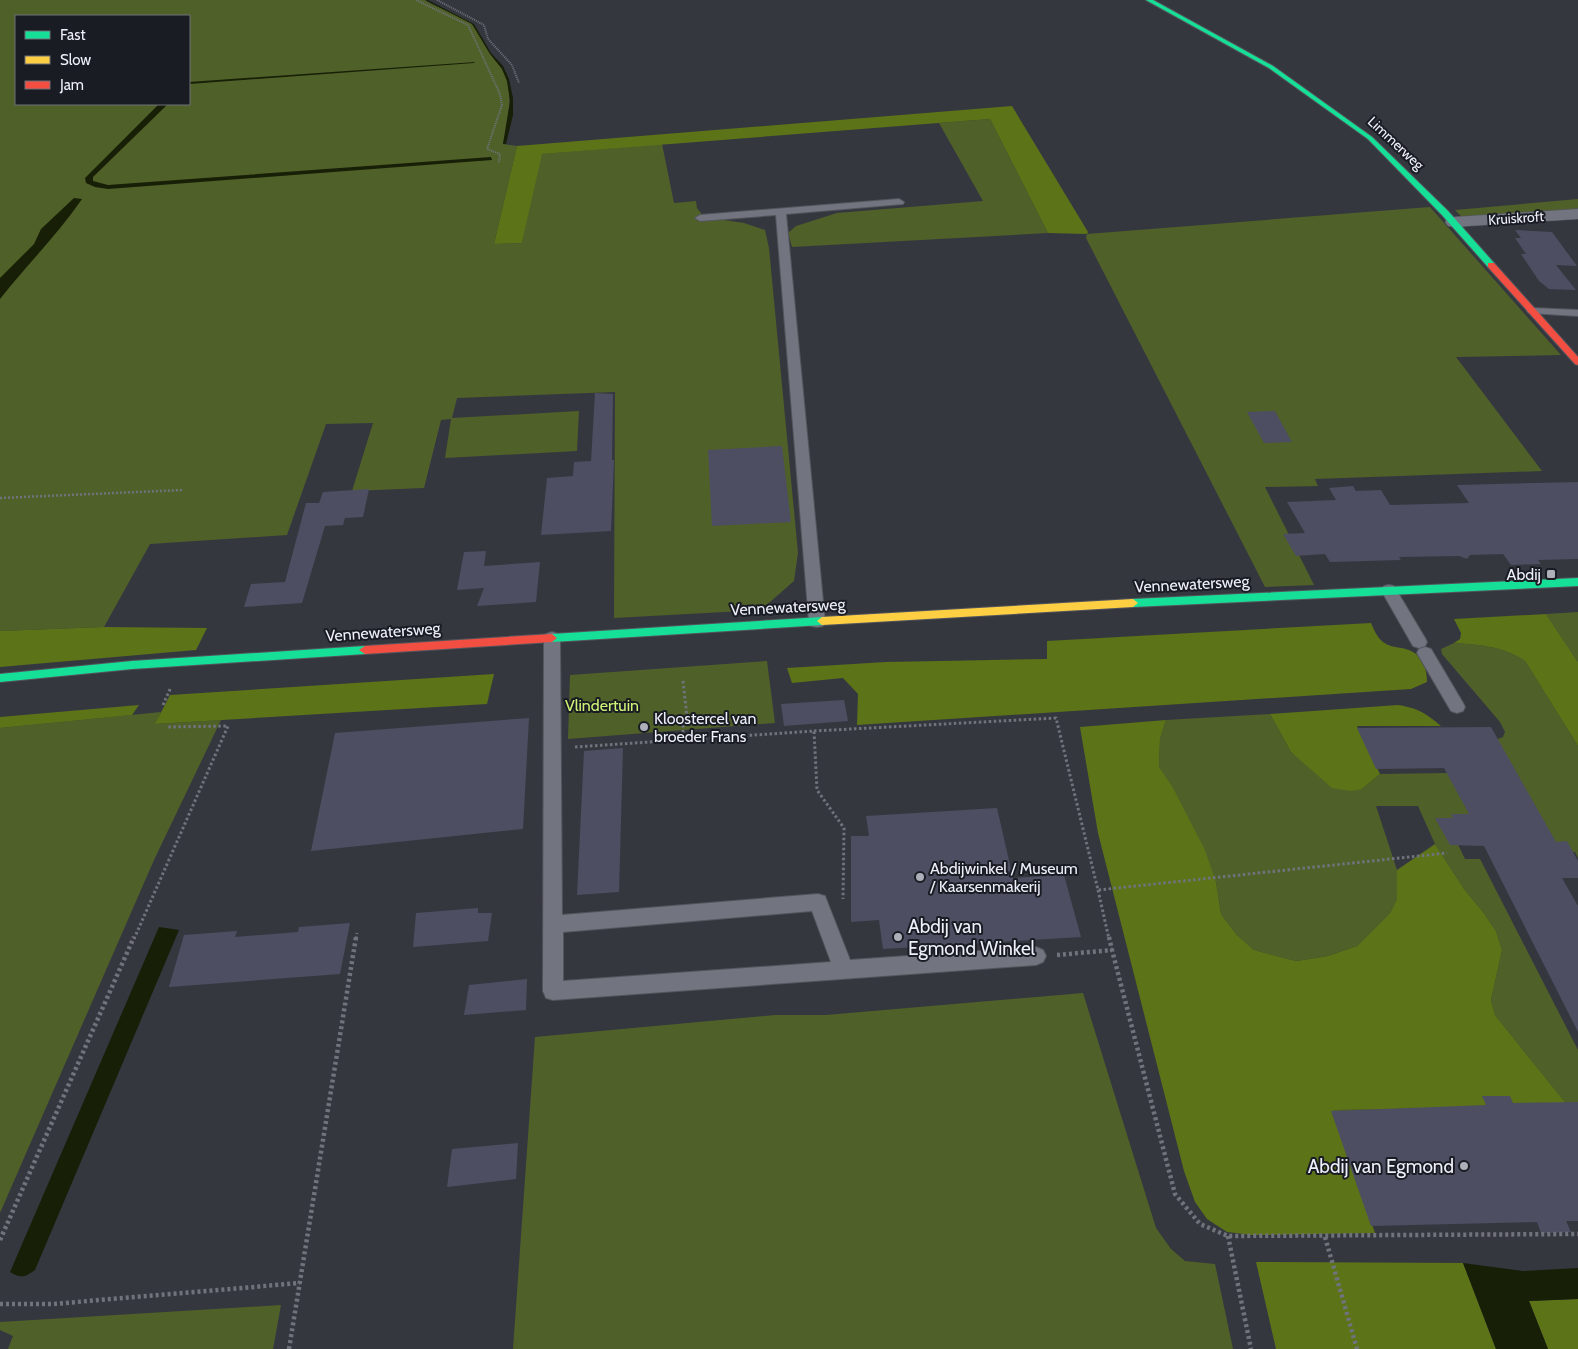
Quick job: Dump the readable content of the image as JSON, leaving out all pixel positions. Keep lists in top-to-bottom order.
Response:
{
  "streets": {
    "street": ["Limmerweg", "Kruiskroft", "Vennewatersweg"]
  },
  "crossings": [
    ["Limmerweg", "Kruiskroft"]
  ],
  "parks": ["Vlindertuin"],
  "places": {
    "transit": ["Abdij"],
    "other": [
      "Kloostercel van broeder Frans",
      "Abdijwinkel / Museum / Kaarsenmakerij",
      "Abdij van Egmond Winkel",
      "Abdij van Egmond"
    ]
  },
  "legend": ["Fast", "Slow", "Jam"]
}
